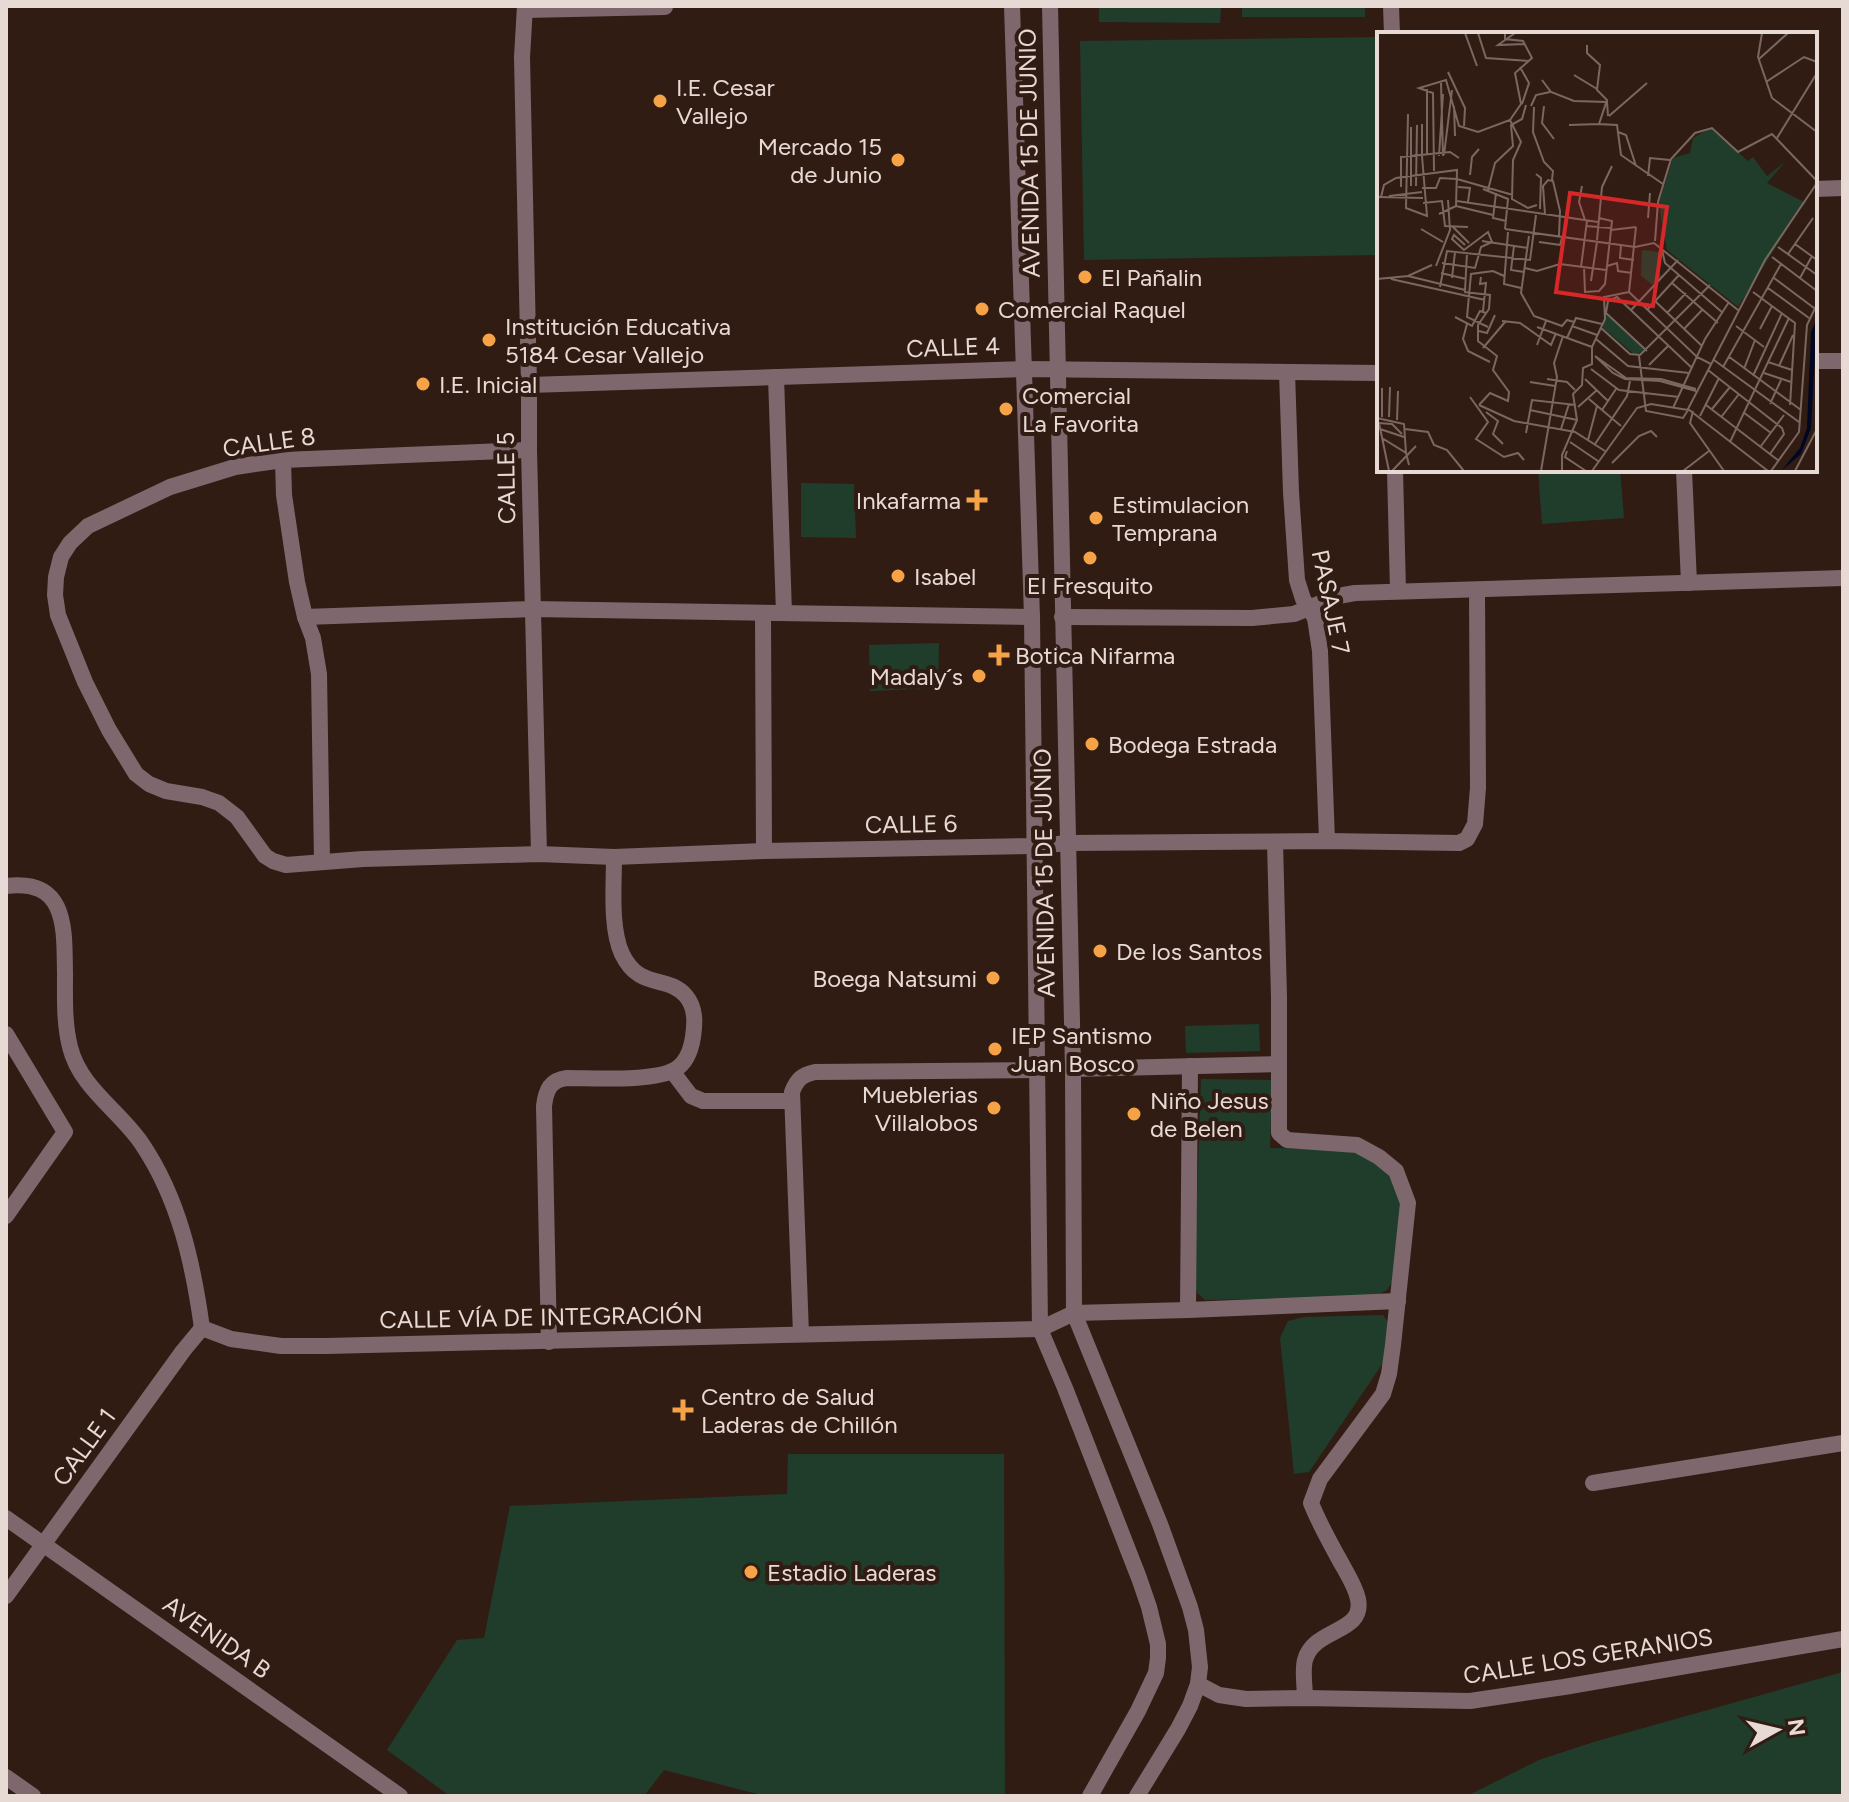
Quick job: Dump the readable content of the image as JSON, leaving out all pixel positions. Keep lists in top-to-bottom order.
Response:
{
  "streets": {
    "street": [
      "AVENIDA 15 DE JUNIO",
      "CALLE 4",
      "CALLE 8",
      "CALLE 5",
      "PASAJE 7",
      "CALLE 6",
      "CALLE VÍA DE INTEGRACIÓN",
      "CALLE 1",
      "AVENIDA B",
      "CALLE LOS GERANIOS"
    ]
  },
  "crossings": [
    ["AVENIDA 15 DE JUNIO", "CALLE 4"],
    ["AVENIDA 15 DE JUNIO", "CALLE 6"],
    ["AVENIDA 15 DE JUNIO", "CALLE VÍA DE INTEGRACIÓN"],
    ["AVENIDA 15 DE JUNIO", "CALLE LOS GERANIOS"],
    ["CALLE 4", "CALLE 5"],
    ["CALLE 4", "PASAJE 7"],
    ["CALLE 8", "CALLE 5"],
    ["CALLE 8", "CALLE 6"],
    ["CALLE 5", "CALLE 6"],
    ["PASAJE 7", "CALLE 6"],
    ["CALLE VÍA DE INTEGRACIÓN", "CALLE 1"],
    ["CALLE 1", "AVENIDA B"]
  ],
  "places": {
    "other": [
      "I.E. Cesar Vallejo",
      "Mercado 15 de Junio",
      "El Pañalin",
      "Comercial Raquel",
      "Institución Educativa 5184 Cesar Vallejo",
      "I.E. Inicial",
      "Comercial La Favorita",
      "Estimulacion Temprana",
      "El Fresquito",
      "Isabel",
      "Madaly´s",
      "Bodega Estrada",
      "De los Santos",
      "Boega Natsumi",
      "IEP Santismo Juan Bosco",
      "Mueblerias Villalobos",
      "Niño Jesus de Belen",
      "Estadio Laderas"
    ],
    "health": ["Inkafarma", "Botica Nifarma", "Centro de Salud Laderas de Chillón"]
  },
  "north": "right"
}
